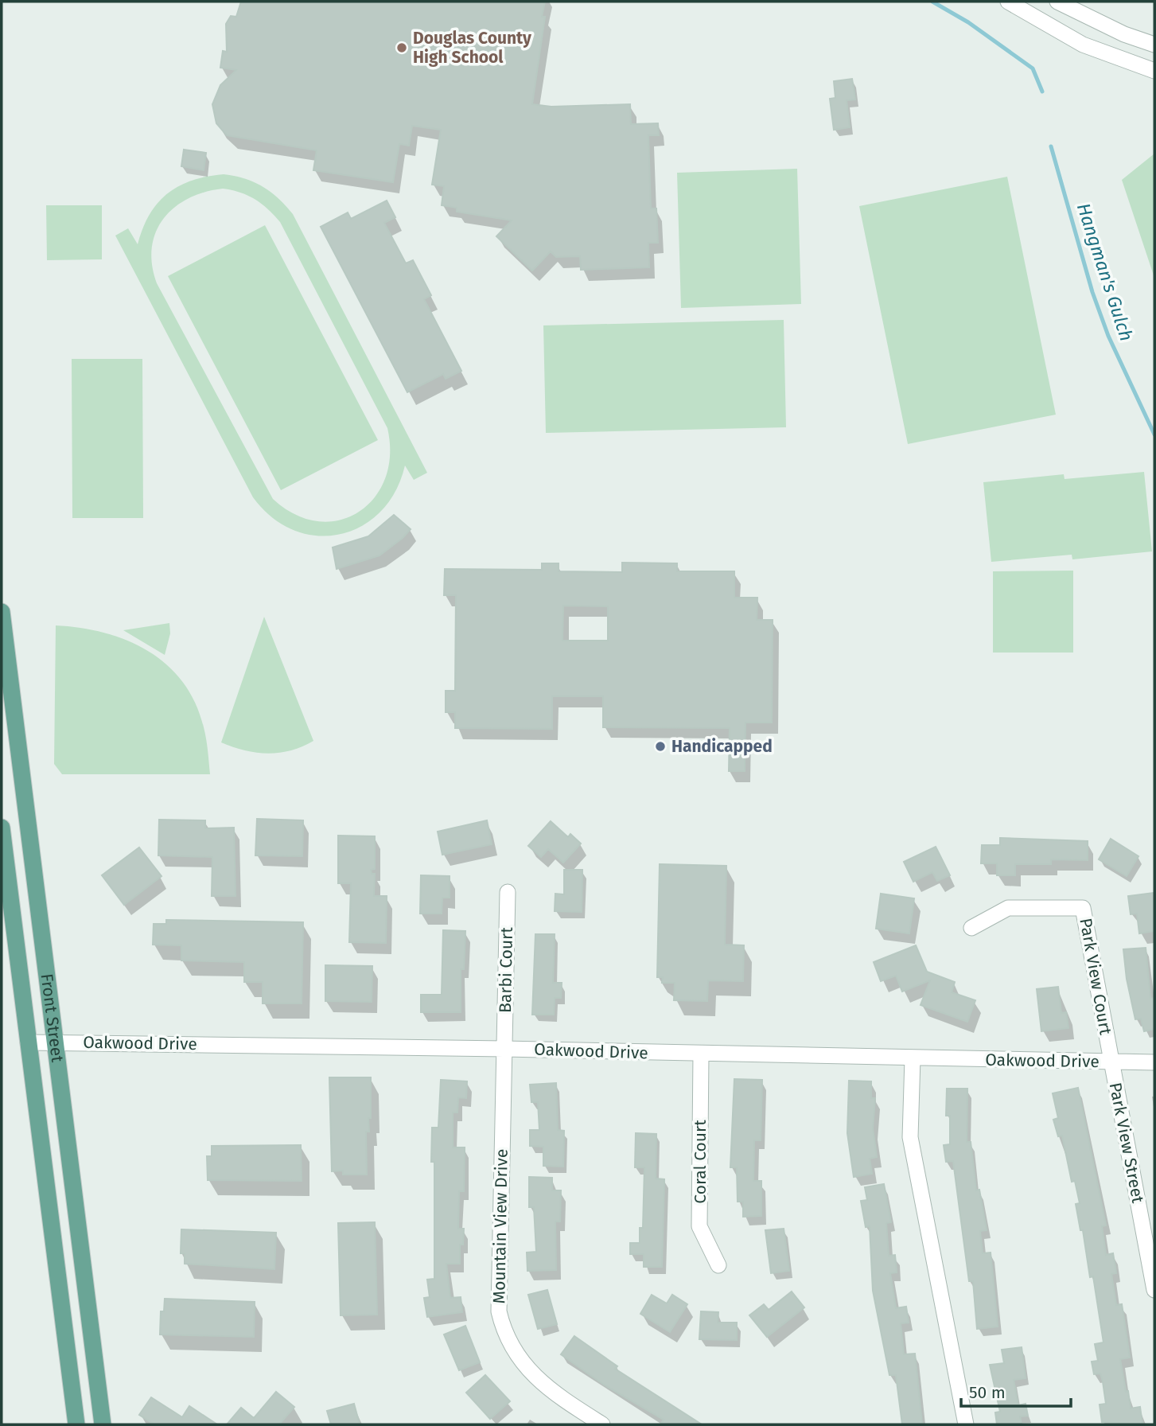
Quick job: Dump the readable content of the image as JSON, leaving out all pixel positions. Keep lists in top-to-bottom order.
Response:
{
  "streets": {
    "main road": ["Front Street"],
    "street": [
      "Barbi Court",
      "Park View Court",
      "Oakwood Drive",
      "Park View Street",
      "Coral Court",
      "Mountain View Drive"
    ]
  },
  "crossings": [
    ["Barbi Court", "Oakwood Drive"],
    ["Barbi Court", "Mountain View Drive"],
    ["Park View Court", "Oakwood Drive"],
    ["Park View Court", "Park View Street"],
    ["Front Street", "Oakwood Drive"],
    ["Oakwood Drive", "Park View Street"],
    ["Oakwood Drive", "Coral Court"],
    ["Oakwood Drive", "Mountain View Drive"]
  ],
  "water": ["Hangman's Gulch"],
  "places": ["Douglas County High School", "Handicapped"],
  "scale_bar": "50 m"
}
